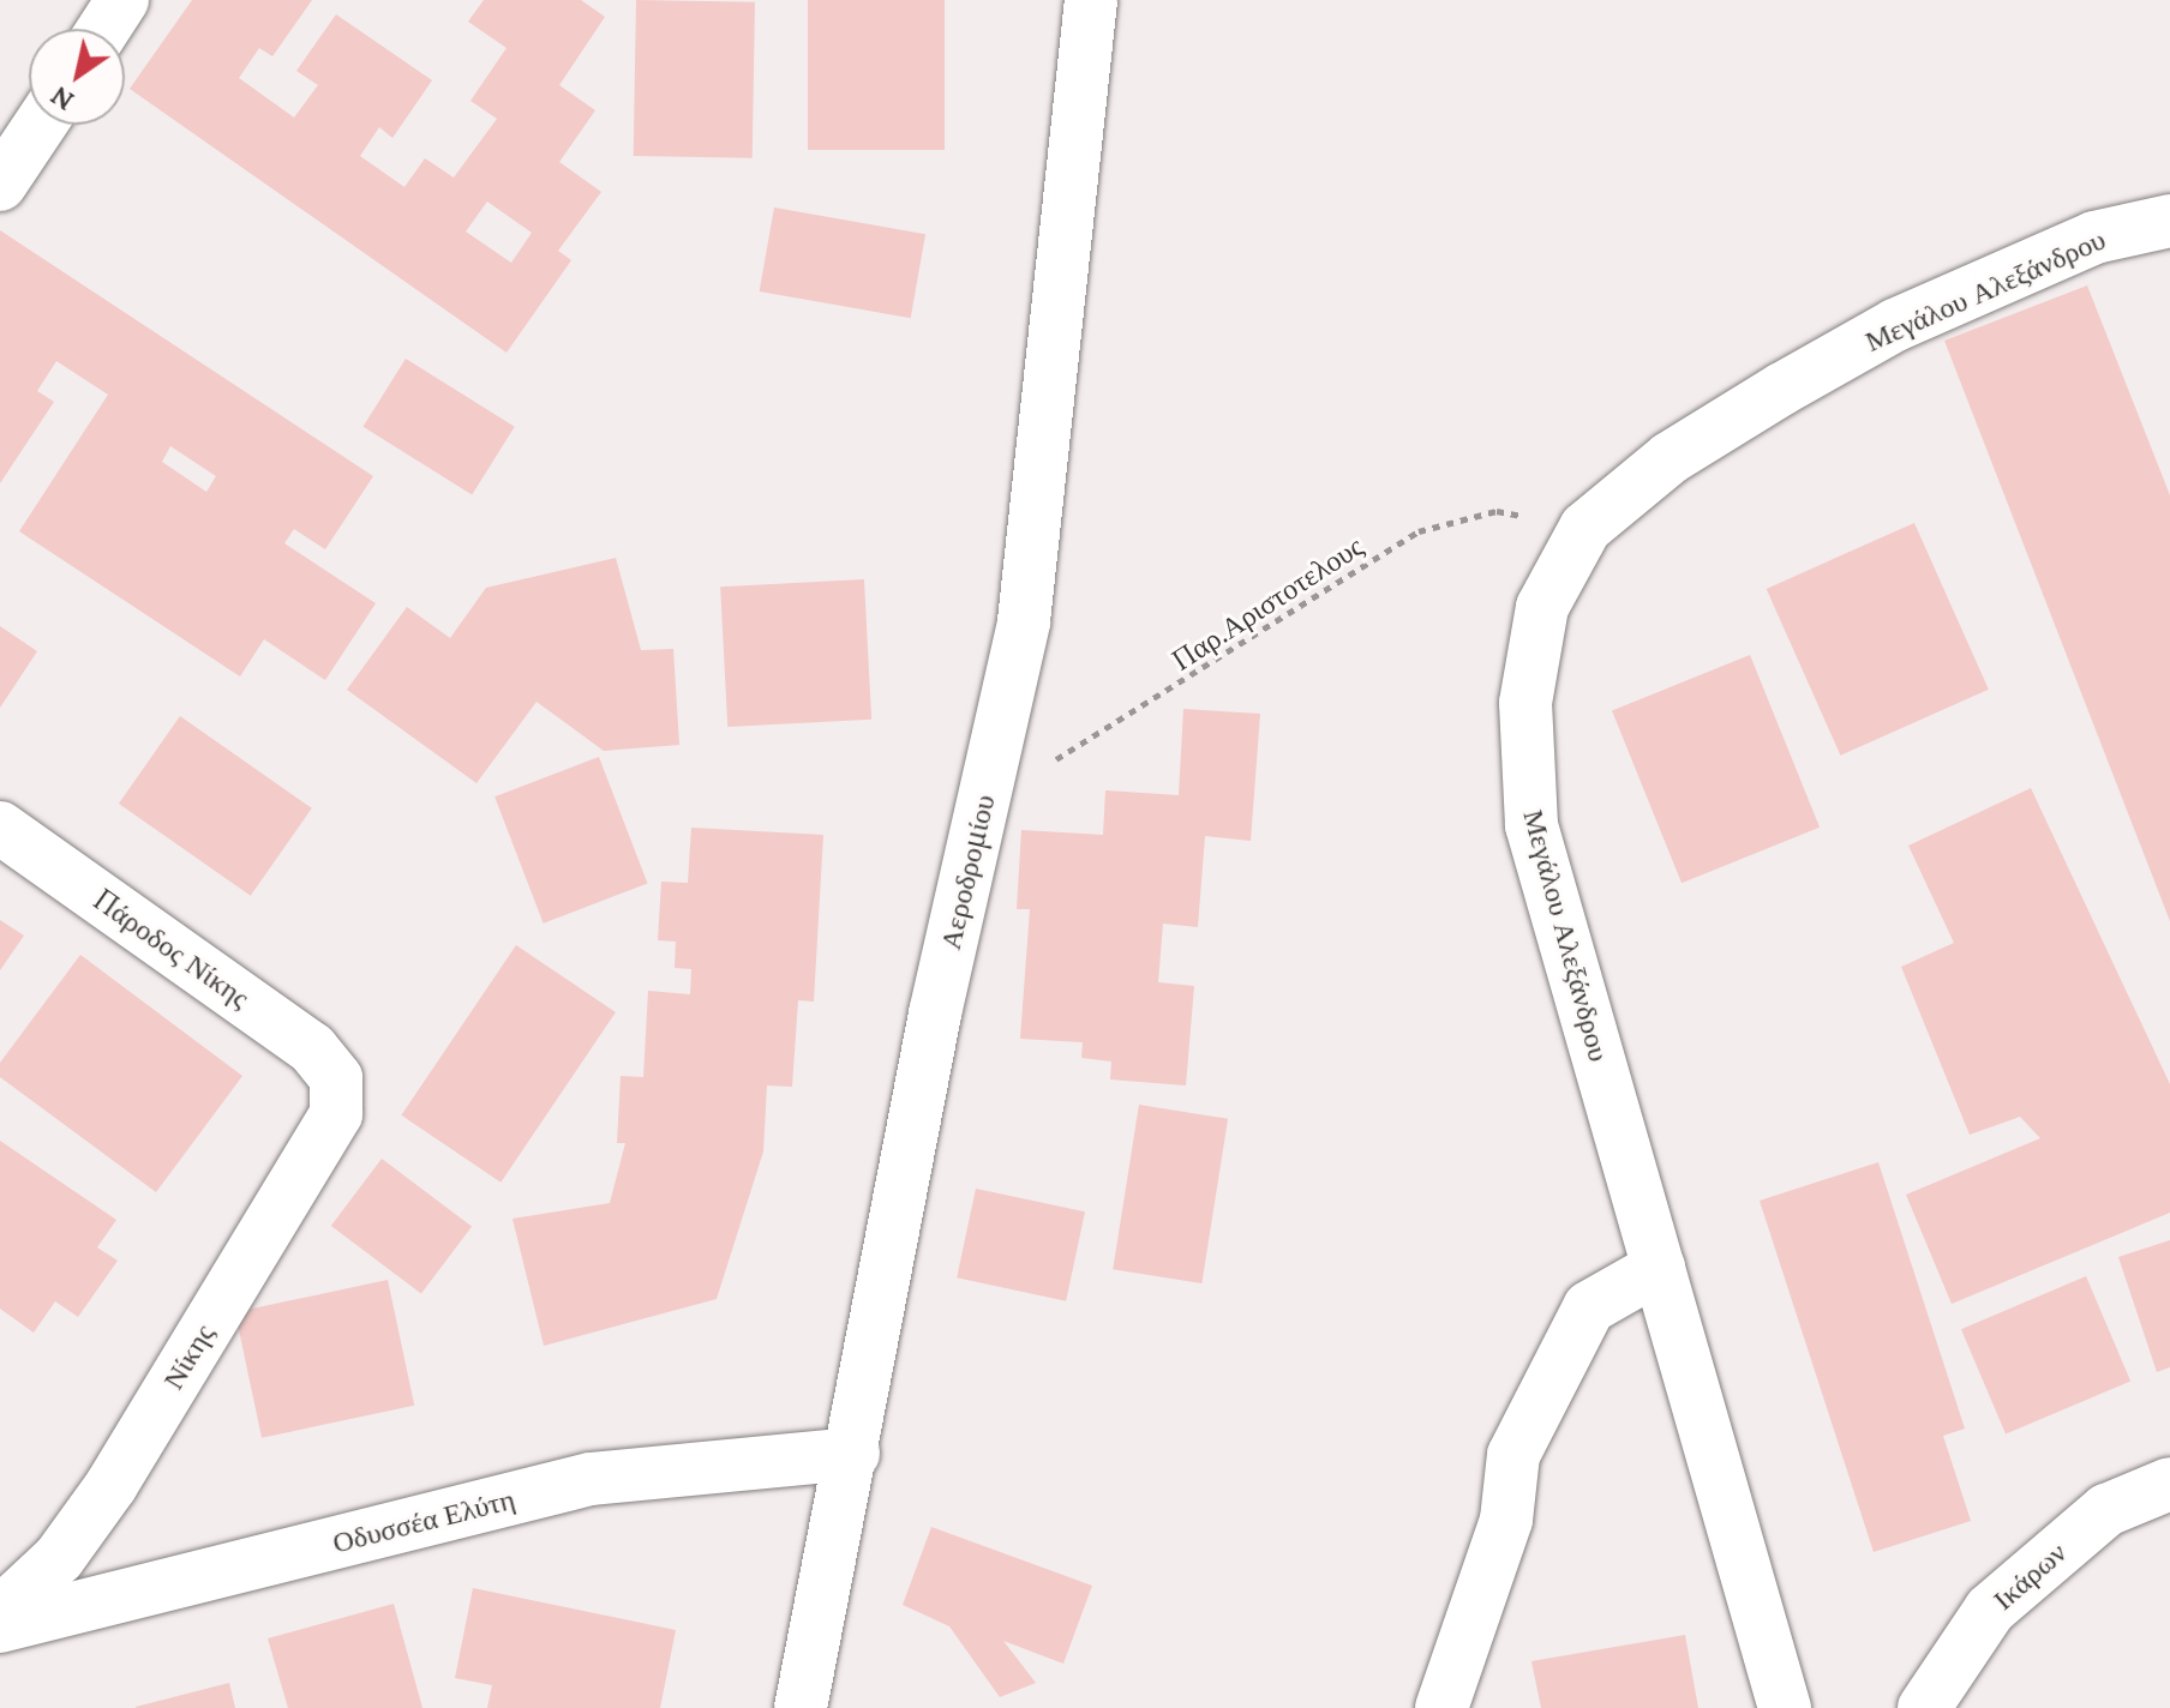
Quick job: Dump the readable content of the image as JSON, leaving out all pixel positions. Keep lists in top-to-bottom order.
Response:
{
  "streets": {
    "street": [
      "Μεγάλου Αλεξάνδρου",
      "Αεροδρομίου",
      "Πάροδος Νίκης",
      "Νίκης",
      "Οδυσσέα Ελύτη",
      "Ικάρων"
    ],
    "path": ["Παρ.Αριστοτελους"]
  },
  "crossings": [
    ["Μεγάλου Αλεξάνδρου", "Παρ.Αριστοτελους"],
    ["Παρ.Αριστοτελους", "Αεροδρομίου"],
    ["Αεροδρομίου", "Οδυσσέα Ελύτη"],
    ["Πάροδος Νίκης", "Νίκης"]
  ],
  "north": "bottom left"
}
